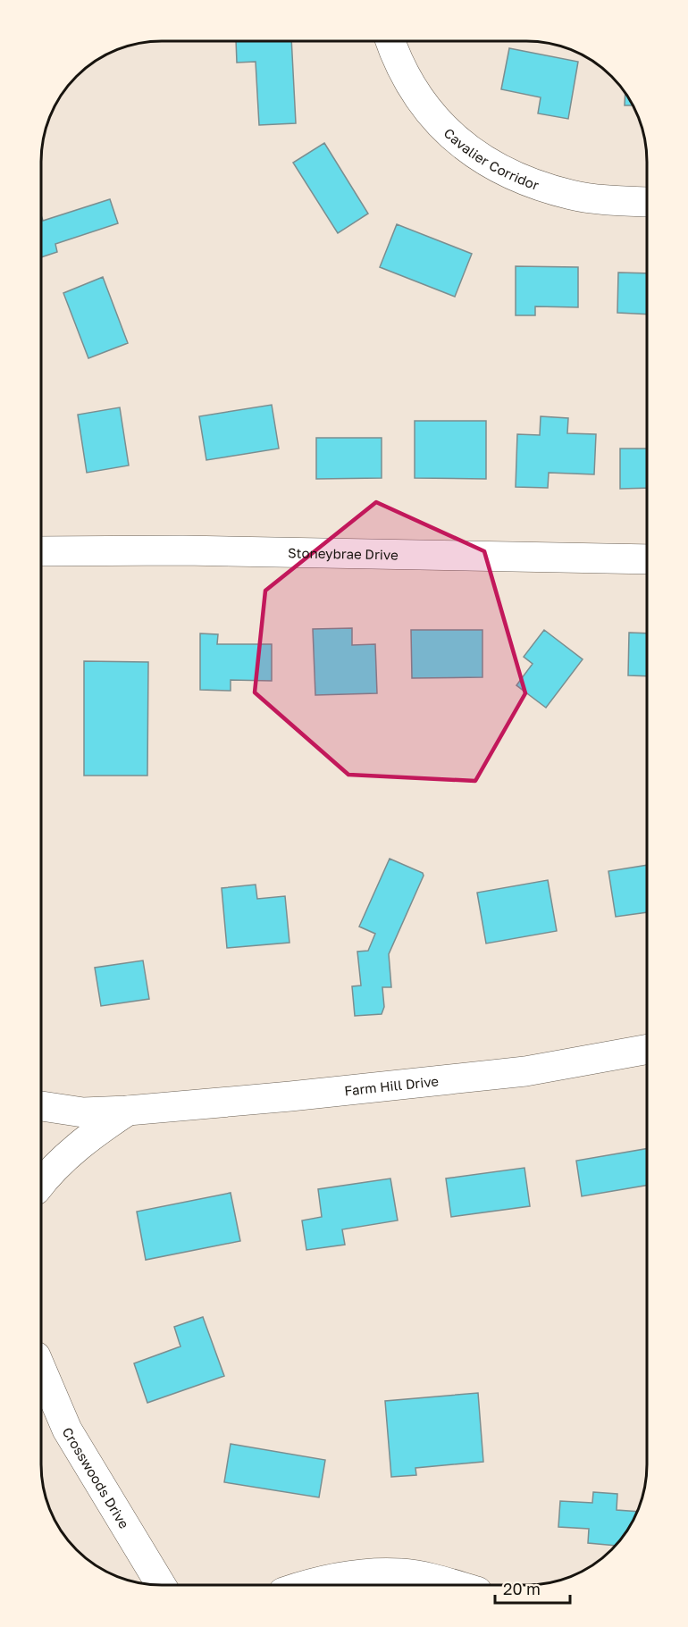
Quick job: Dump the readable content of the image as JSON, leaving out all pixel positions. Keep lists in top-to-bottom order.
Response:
{
  "streets": {
    "street": [
      "Cavalier Corridor",
      "Stoneybrae Drive",
      "Farm Hill Drive",
      "Crosswoods Drive"
    ]
  },
  "scale_bar": "20 m"
}
